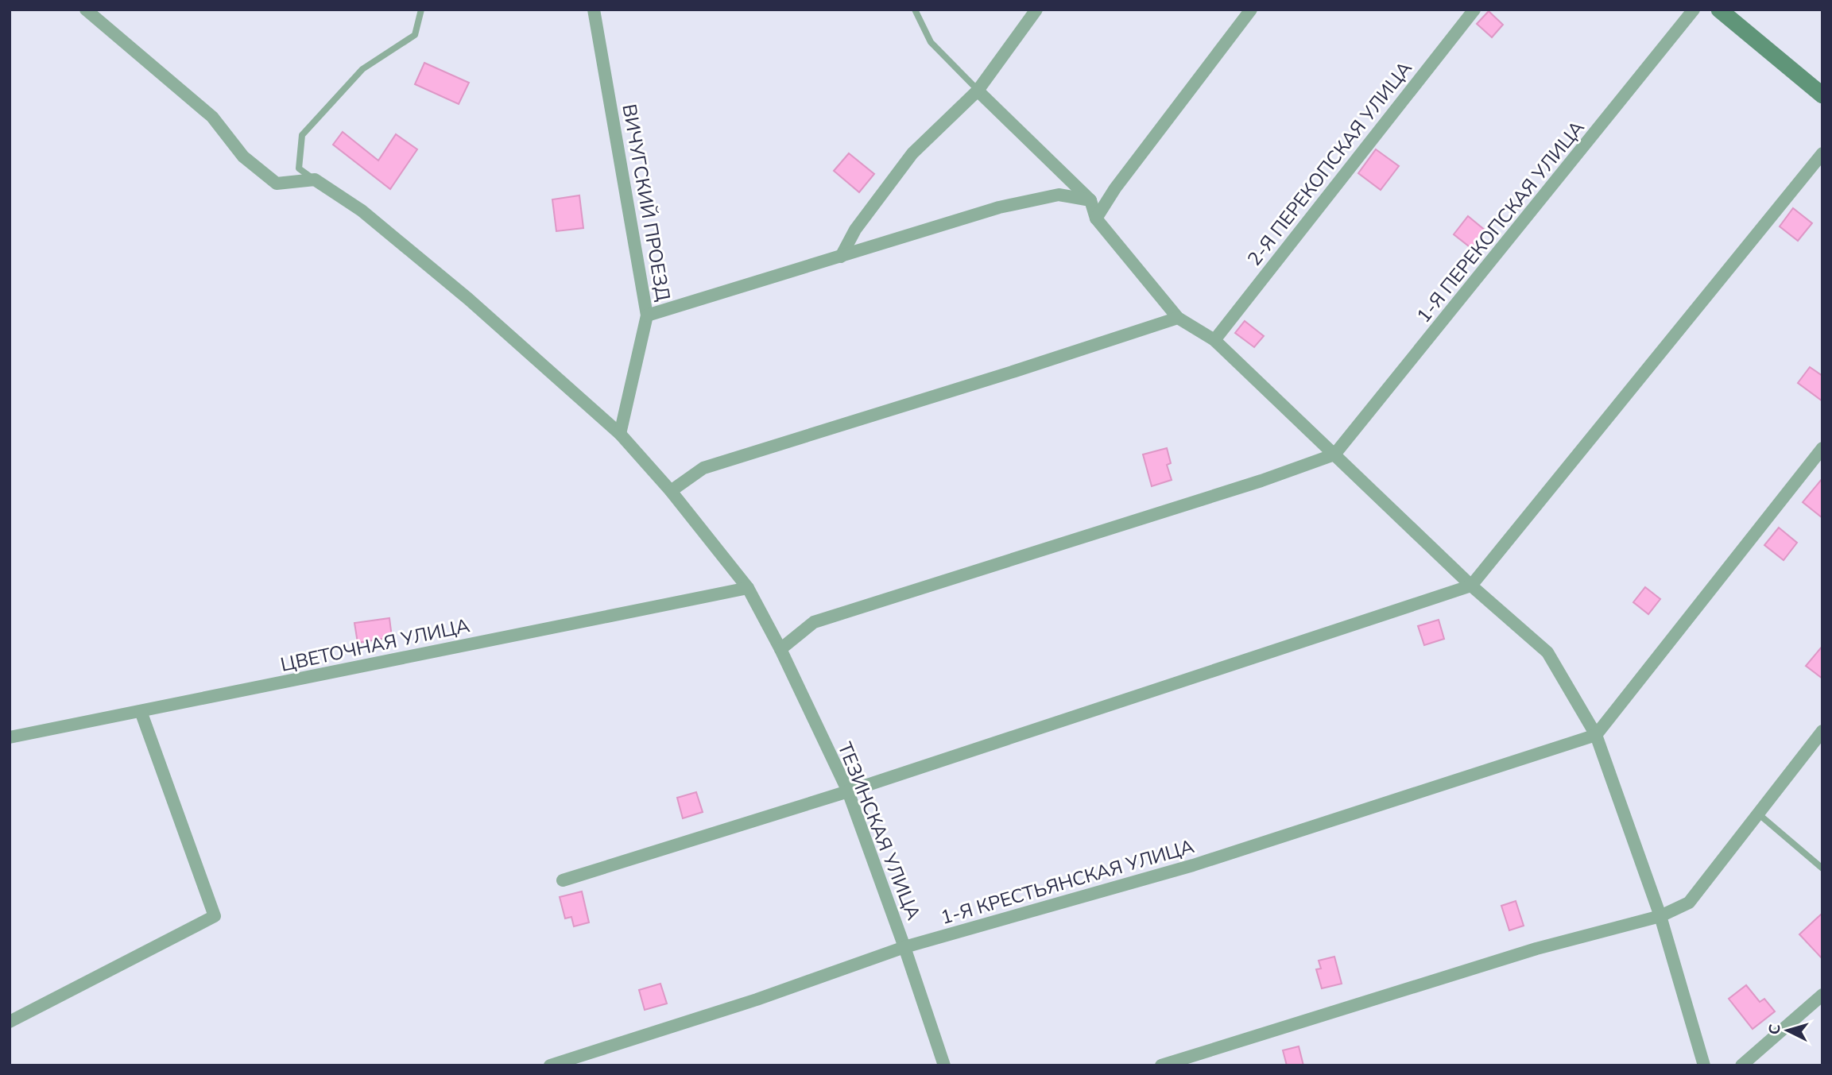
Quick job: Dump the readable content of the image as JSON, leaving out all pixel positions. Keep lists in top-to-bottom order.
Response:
{
  "streets": {
    "street": [
      "2-Я ПЕРЕКОПСКАЯ УЛИЦА",
      "ВИЧУГСКИЙ ПРОЕЗД",
      "1-Я ПЕРЕКОПСКАЯ УЛИЦА",
      "ЦВЕТОЧНАЯ УЛИЦА",
      "ТЕЗИНСКАЯ УЛИЦА",
      "1-Я КРЕСТЬЯНСКАЯ УЛИЦА"
    ]
  },
  "crossings": [
    ["ВИЧУГСКИЙ ПРОЕЗД", "ТЕЗИНСКАЯ УЛИЦА"],
    ["ЦВЕТОЧНАЯ УЛИЦА", "ТЕЗИНСКАЯ УЛИЦА"],
    ["ТЕЗИНСКАЯ УЛИЦА", "1-Я КРЕСТЬЯНСКАЯ УЛИЦА"]
  ],
  "north": "left"
}
